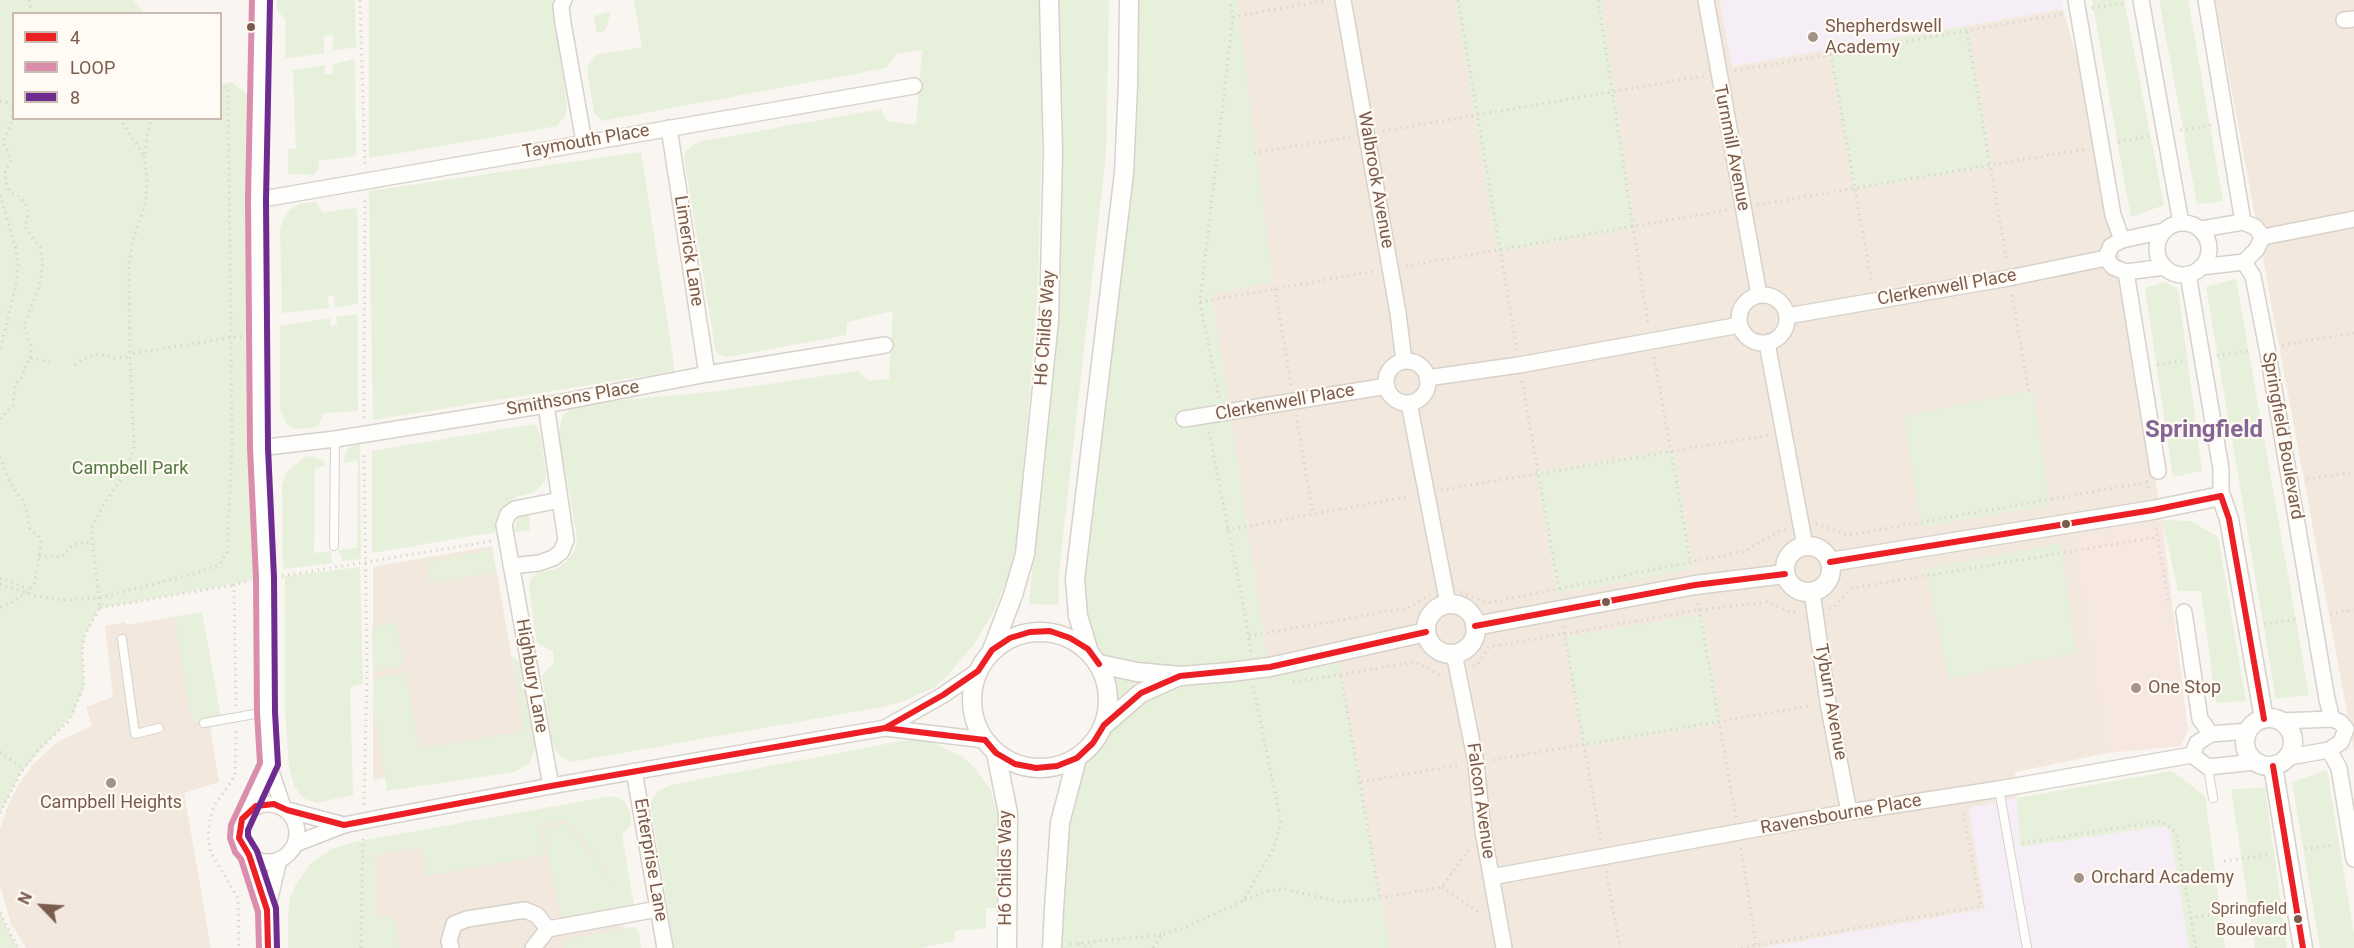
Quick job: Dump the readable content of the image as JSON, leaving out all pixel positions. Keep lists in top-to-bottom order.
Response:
{
  "streets": {
    "street": [
      "Taymouth Place",
      "Turnmill Avenue",
      "Walbrook Avenue",
      "Limerick Lane",
      "Clerkenwell Place",
      "H6 Childs Way",
      "Smithsons Place",
      "Springfield Boulevard",
      "Highbury Lane",
      "Tyburn Avenue",
      "Falcon Avenue",
      "Ravensbourne Place",
      "Enterprise Lane"
    ]
  },
  "crossings": [
    ["Taymouth Place", "Limerick Lane"],
    ["Turnmill Avenue", "Clerkenwell Place"],
    ["Walbrook Avenue", "Clerkenwell Place"],
    ["Limerick Lane", "Smithsons Place"],
    ["Tyburn Avenue", "Ravensbourne Place"],
    ["Falcon Avenue", "Ravensbourne Place"]
  ],
  "districts": ["Springfield"],
  "parks": ["Campbell Park"],
  "places": [
    "Shepherdswell Academy",
    "One Stop",
    "Campbell Heights",
    "Orchard Academy",
    "Springfield Boulevard"
  ],
  "lines": ["transit line LOOP", "transit line 8", "transit line 4"],
  "legend": ["4", "LOOP", "8"],
  "north": "top left"
}
